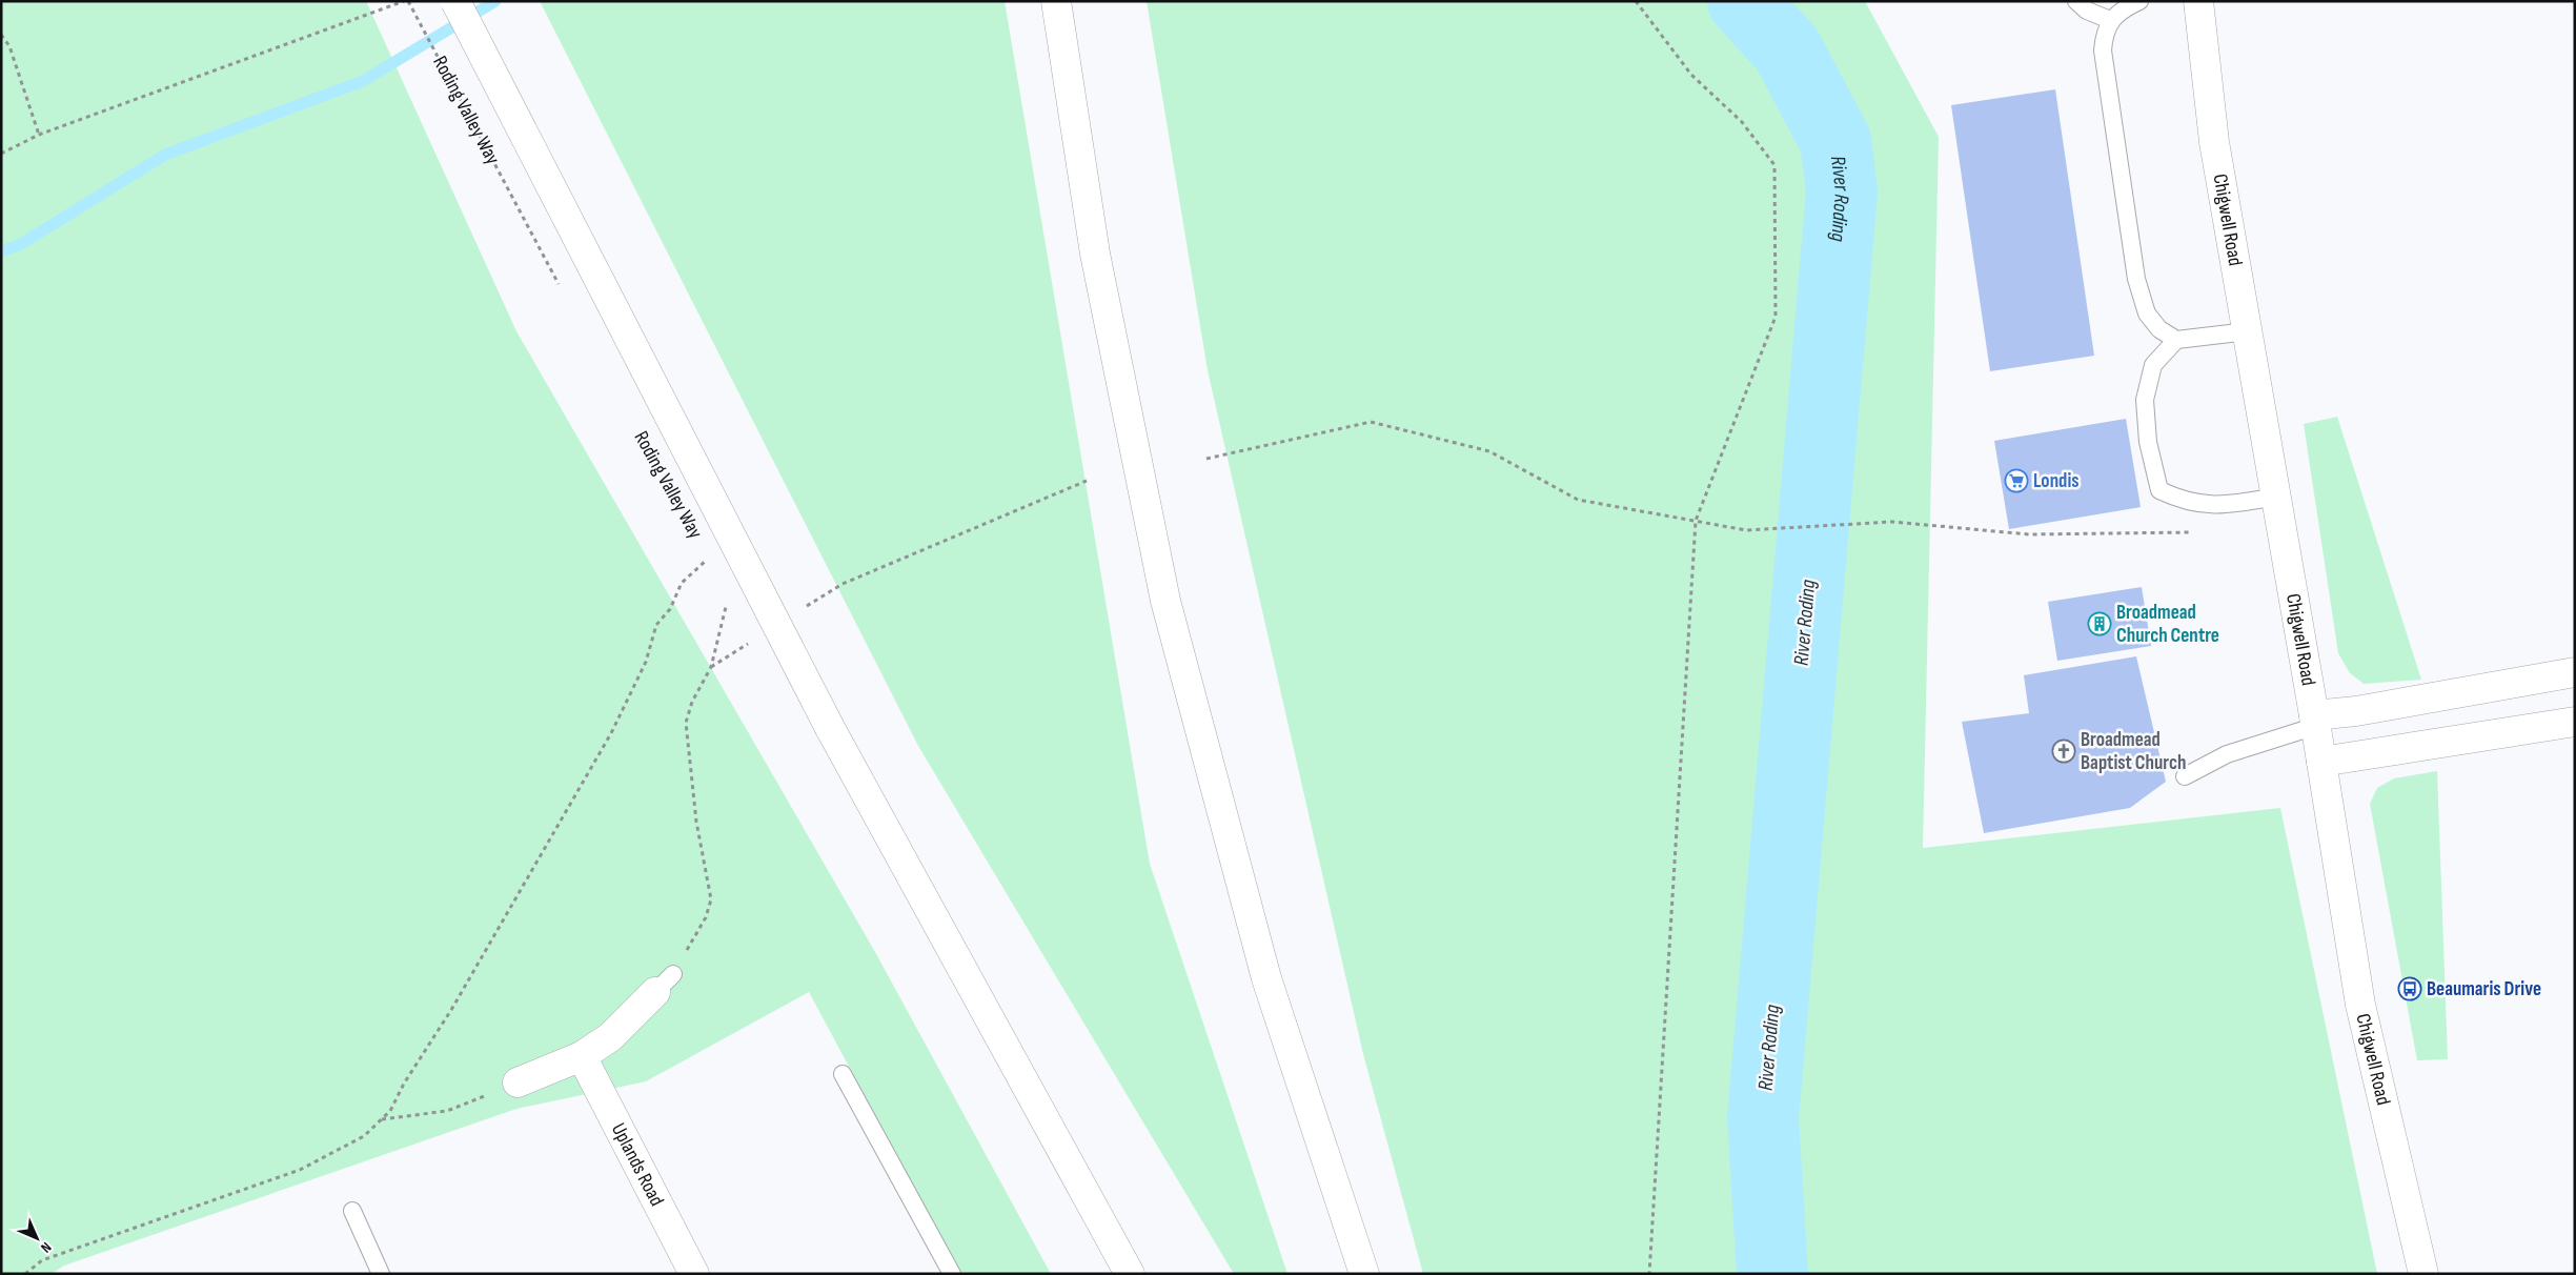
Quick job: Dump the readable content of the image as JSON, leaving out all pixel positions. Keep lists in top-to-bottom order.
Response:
{
  "streets": {
    "main road": ["Chigwell Road", "Uplands Road"],
    "path": ["Roding Valley Way"]
  },
  "water": ["River Roding"],
  "places": {
    "supermarket": ["Londis"],
    "building": ["Broadmead Church Centre"],
    "church": ["Broadmead Baptist Church"],
    "bus stop": ["Beaumaris Drive"]
  },
  "north": "bottom right"
}
